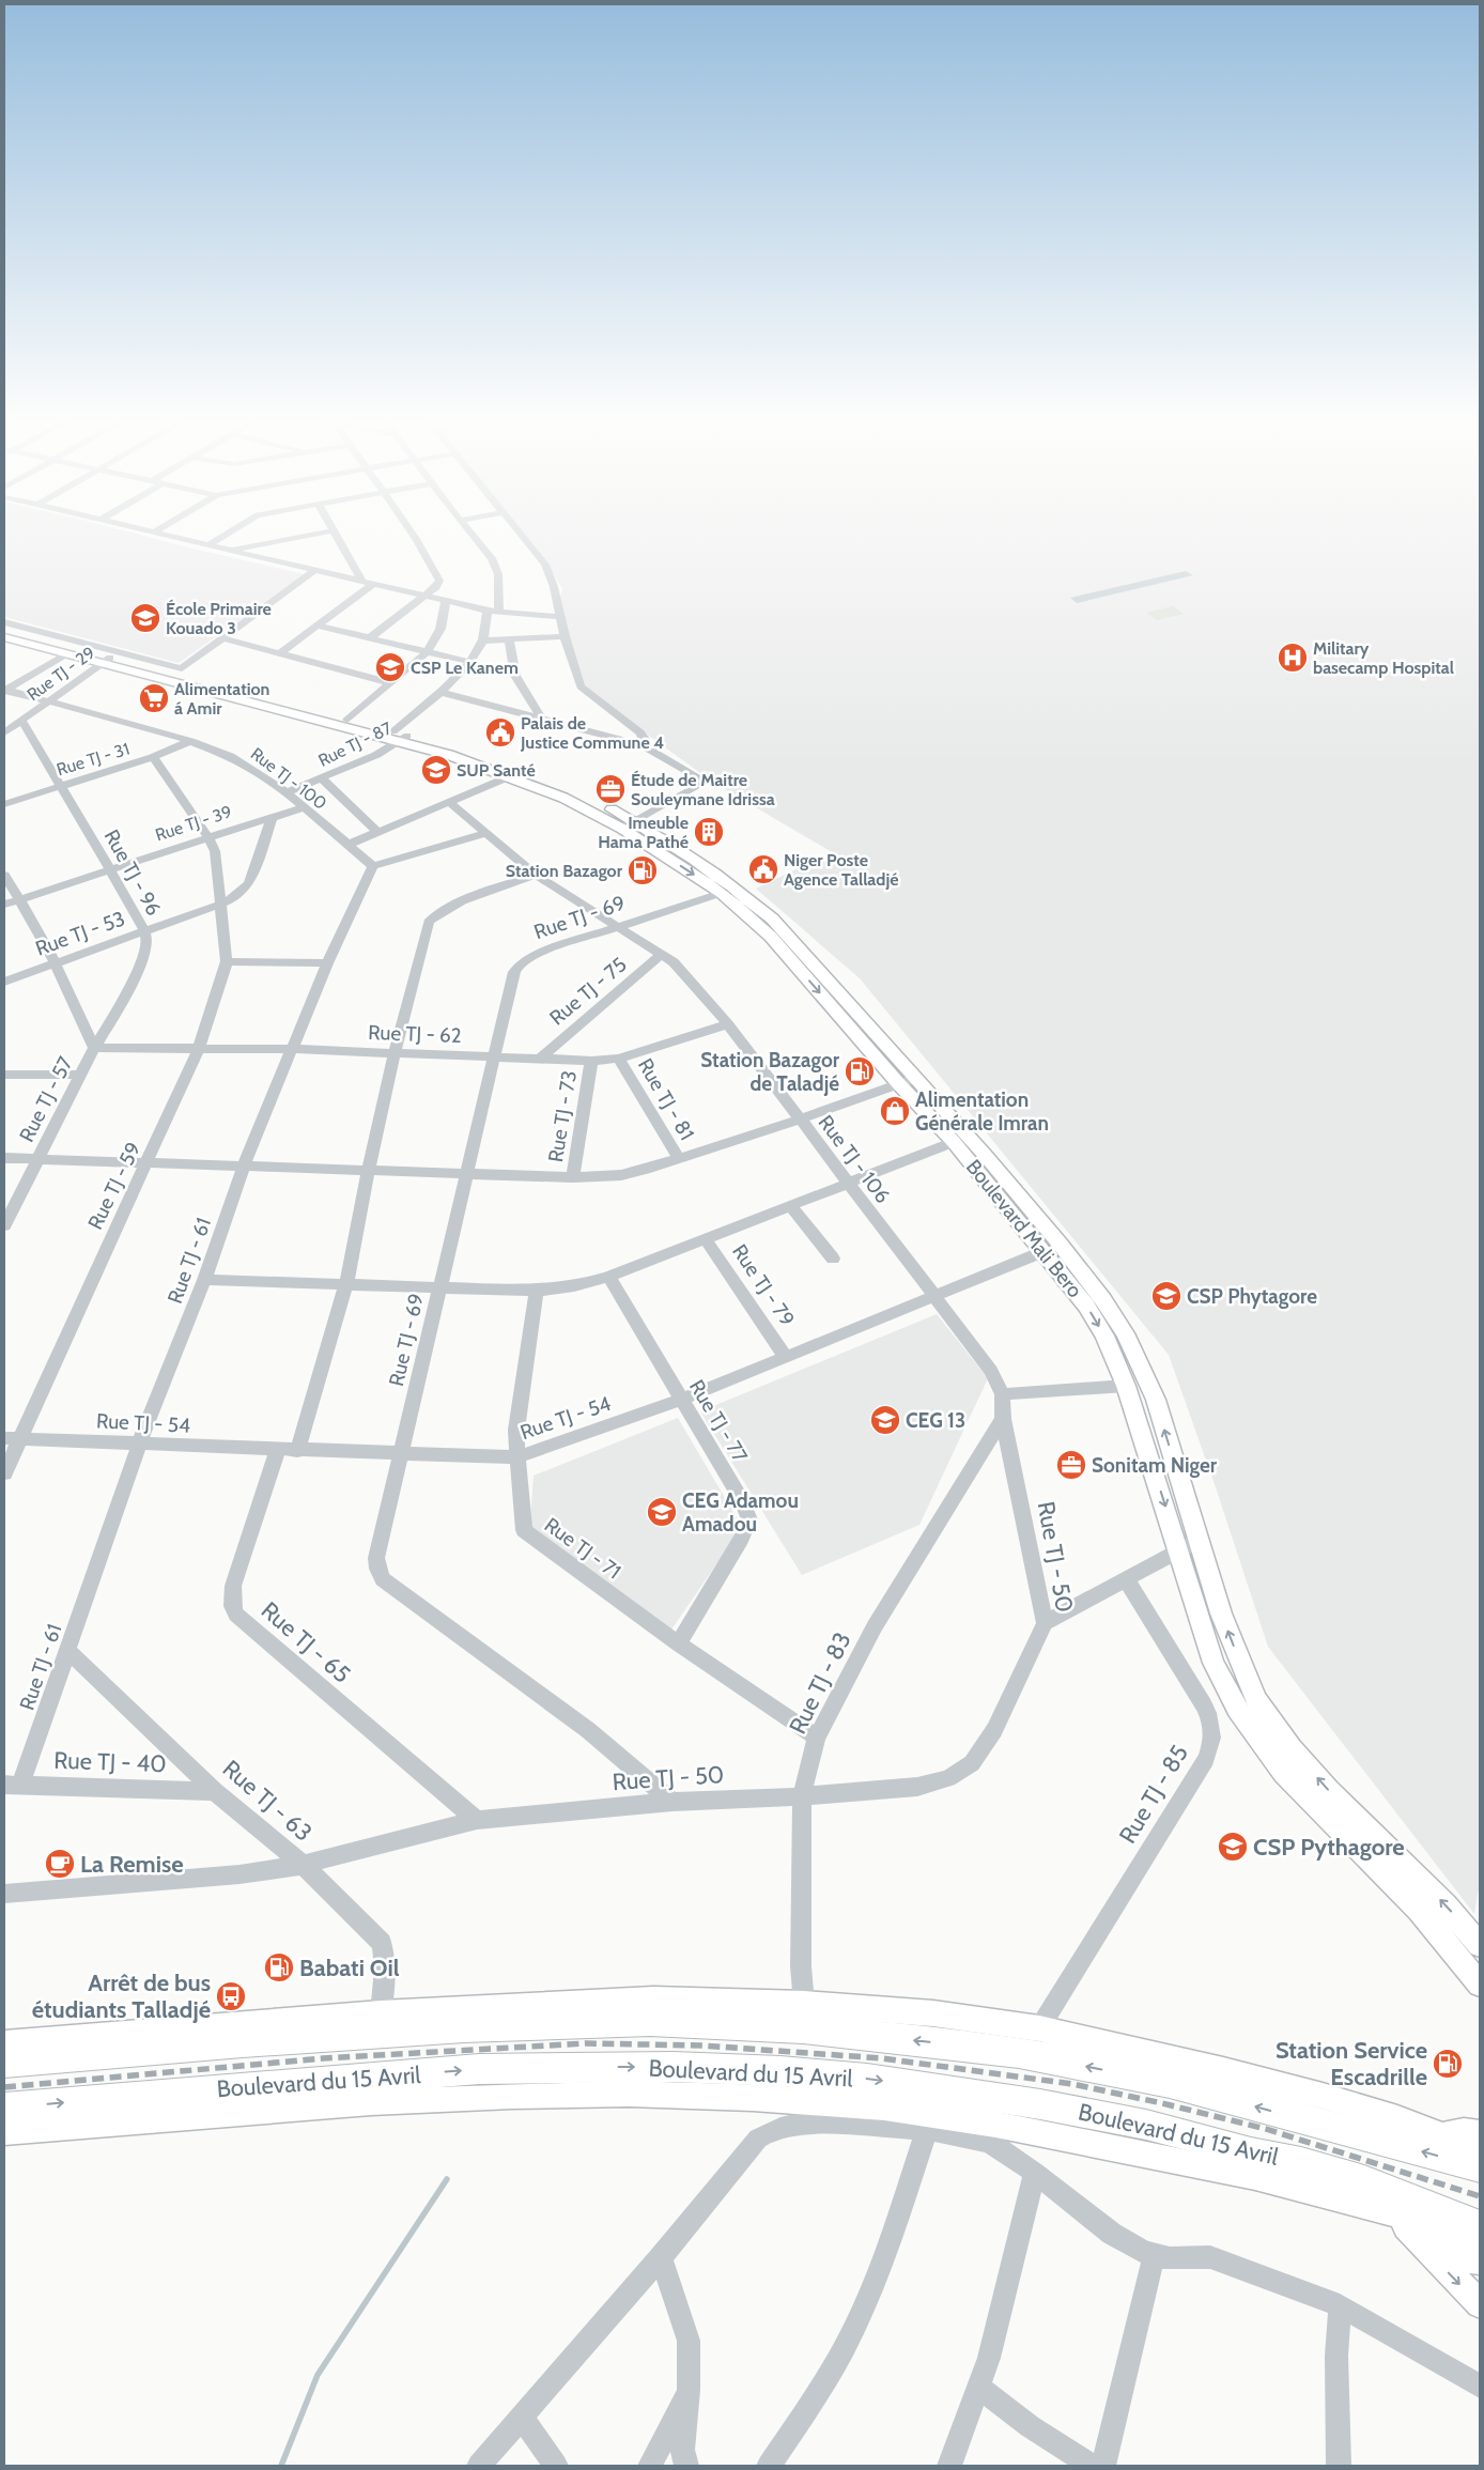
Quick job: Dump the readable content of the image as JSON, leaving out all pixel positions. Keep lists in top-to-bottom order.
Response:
{
  "streets": {
    "highway": ["Boulevard du 15 Avril"],
    "main road": ["Boulevard Mali Bero"],
    "street": [
      "Rue TJ - 29",
      "Rue TJ - 87",
      "Rue TJ - 31",
      "Rue TJ - 100",
      "Rue TJ - 39",
      "Rue TJ - 96",
      "Rue TJ - 69",
      "Rue TJ - 53",
      "Rue TJ - 75",
      "Rue TJ - 62",
      "Rue TJ - 57",
      "Rue TJ - 81",
      "Rue TJ - 73",
      "Rue TJ - 106",
      "Rue TJ - 59",
      "Rue TJ - 61",
      "Rue TJ - 79",
      "Rue TJ - 54",
      "Rue TJ - 77",
      "Rue TJ - 71",
      "Rue TJ - 50",
      "Rue TJ - 65",
      "Rue TJ - 83",
      "Rue TJ - 40",
      "Rue TJ - 85",
      "Rue TJ - 63"
    ]
  },
  "crossings": [
    ["Rue TJ - 29", "Rue TJ - 100"],
    ["Rue TJ - 29", "Rue TJ - 96"],
    ["Rue TJ - 29", "Boulevard Mali Bero"],
    ["Rue TJ - 87", "Rue TJ - 100"],
    ["Rue TJ - 87", "Boulevard Mali Bero"],
    ["Rue TJ - 31", "Rue TJ - 100"],
    ["Rue TJ - 31", "Rue TJ - 96"],
    ["Rue TJ - 31", "Rue TJ - 59"],
    ["Rue TJ - 100", "Rue TJ - 39"],
    ["Rue TJ - 100", "Rue TJ - 61"],
    ["Rue TJ - 39", "Rue TJ - 96"],
    ["Rue TJ - 39", "Rue TJ - 53"],
    ["Rue TJ - 39", "Rue TJ - 59"],
    ["Rue TJ - 96", "Rue TJ - 53"],
    ["Rue TJ - 96", "Rue TJ - 62"],
    ["Rue TJ - 96", "Rue TJ - 57"],
    ["Rue TJ - 69", "Rue TJ - 62"],
    ["Rue TJ - 69", "Rue TJ - 106"],
    ["Rue TJ - 69", "Boulevard Mali Bero"],
    ["Rue TJ - 69", "Rue TJ - 54"],
    ["Rue TJ - 69", "Rue TJ - 50"],
    ["Rue TJ - 53", "Rue TJ - 59"],
    ["Rue TJ - 75", "Rue TJ - 62"],
    ["Rue TJ - 75", "Rue TJ - 106"],
    ["Rue TJ - 62", "Rue TJ - 57"],
    ["Rue TJ - 62", "Rue TJ - 81"],
    ["Rue TJ - 62", "Rue TJ - 73"],
    ["Rue TJ - 62", "Rue TJ - 106"],
    ["Rue TJ - 62", "Rue TJ - 59"],
    ["Rue TJ - 62", "Rue TJ - 61"],
    ["Rue TJ - 106", "Rue TJ - 54"],
    ["Rue TJ - 106", "Rue TJ - 50"],
    ["Rue TJ - 106", "Rue TJ - 83"],
    ["Rue TJ - 59", "Rue TJ - 54"],
    ["Boulevard Mali Bero", "Rue TJ - 54"],
    ["Rue TJ - 61", "Rue TJ - 54"],
    ["Rue TJ - 61", "Rue TJ - 40"],
    ["Rue TJ - 61", "Rue TJ - 63"],
    ["Rue TJ - 79", "Rue TJ - 54"],
    ["Rue TJ - 54", "Rue TJ - 77"],
    ["Rue TJ - 54", "Rue TJ - 71"],
    ["Rue TJ - 54", "Rue TJ - 65"],
    ["Rue TJ - 77", "Rue TJ - 71"],
    ["Rue TJ - 71", "Rue TJ - 83"],
    ["Rue TJ - 50", "Rue TJ - 65"],
    ["Rue TJ - 50", "Rue TJ - 83"],
    ["Rue TJ - 50", "Rue TJ - 63"],
    ["Rue TJ - 40", "Rue TJ - 63"]
  ],
  "places": {
    "school or university": [
      "École Primaire Kouado 3",
      "CSP Le Kanem",
      "SUP Santé",
      "CSP Phytagore",
      "CEG 13",
      "CEG Adamou Amadou",
      "CSP Pythagore"
    ],
    "hospital": ["Military basecamp Hospital"],
    "supermarket": ["Alimentation á Amir"],
    "public building": ["Palais de Justice Commune 4", "Niger Poste Agence Talladjé"],
    "office": ["Étude de Maitre Souleymane Idrissa", "Sonitam Niger"],
    "building": ["Imeuble Hama Pathé"],
    "fuel station": [
      "Station Bazagor",
      "Station Bazagor de Taladjé",
      "Babati Oil",
      "Station Service Escadrille"
    ],
    "shop": ["Alimentation Générale Imran"],
    "cafe": ["La Remise"],
    "bus stop": ["Arrêt de bus étudiants Talladjé"]
  }
}
